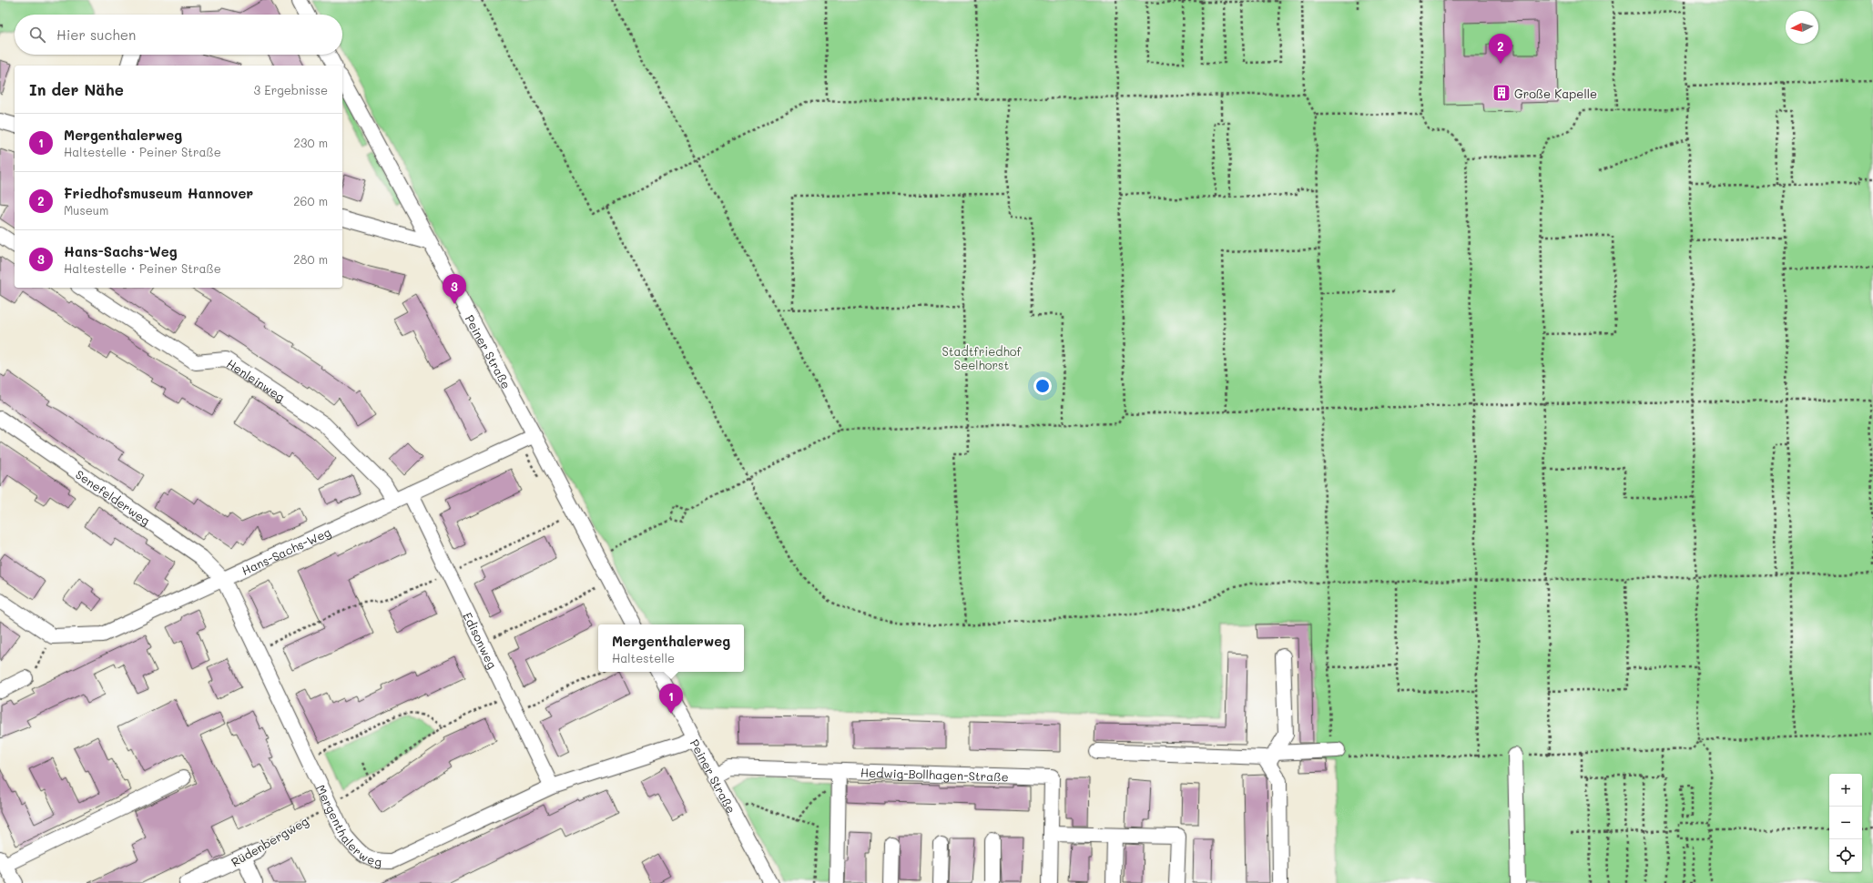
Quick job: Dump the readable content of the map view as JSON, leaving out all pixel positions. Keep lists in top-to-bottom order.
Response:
{
  "streets": {
    "street": [
      "Peiner Straße",
      "Henleinweg",
      "Senefelderweg",
      "Hans-Sachs-Weg",
      "Edisonweg",
      "Hedwig-Bollhagen-Straße",
      "Mergenthalerweg",
      "Rüdenbergweg"
    ]
  },
  "crossings": [
    ["Peiner Straße", "Hans-Sachs-Weg"],
    ["Peiner Straße", "Hedwig-Bollhagen-Straße"],
    ["Peiner Straße", "Mergenthalerweg"],
    ["Henleinweg", "Hans-Sachs-Weg"],
    ["Senefelderweg", "Hans-Sachs-Weg"],
    ["Senefelderweg", "Mergenthalerweg"],
    ["Hans-Sachs-Weg", "Edisonweg"],
    ["Hans-Sachs-Weg", "Mergenthalerweg"],
    ["Edisonweg", "Mergenthalerweg"],
    ["Edisonweg", "Rüdenbergweg"],
    ["Mergenthalerweg", "Rüdenbergweg"]
  ],
  "parks": ["Stadtfriedhof Seelhorst"],
  "places": {
    "building": ["Große Kapelle"]
  },
  "north": "left",
  "page": {
    "search": "Hier suchen",
    "pins": ["2", "3", "1"],
    "heading": ["In der Nähe", "3 Ergebnisse"],
    "list": [
      {
        "mark": "1",
        "name": "Mergenthalerweg",
        "note": "Haltestelle · Peiner Straße",
        "value": "230 m"
      },
      {
        "mark": "2",
        "name": "Friedhofsmuseum Hannover",
        "note": "Museum",
        "value": "260 m"
      },
      {
        "mark": "3",
        "name": "Hans-Sachs-Weg",
        "note": "Haltestelle · Peiner Straße",
        "value": "280 m"
      }
    ],
    "popup": ["Mergenthalerweg", "Haltestelle"],
    "map_buttons": ["+", "−"]
  }
}
